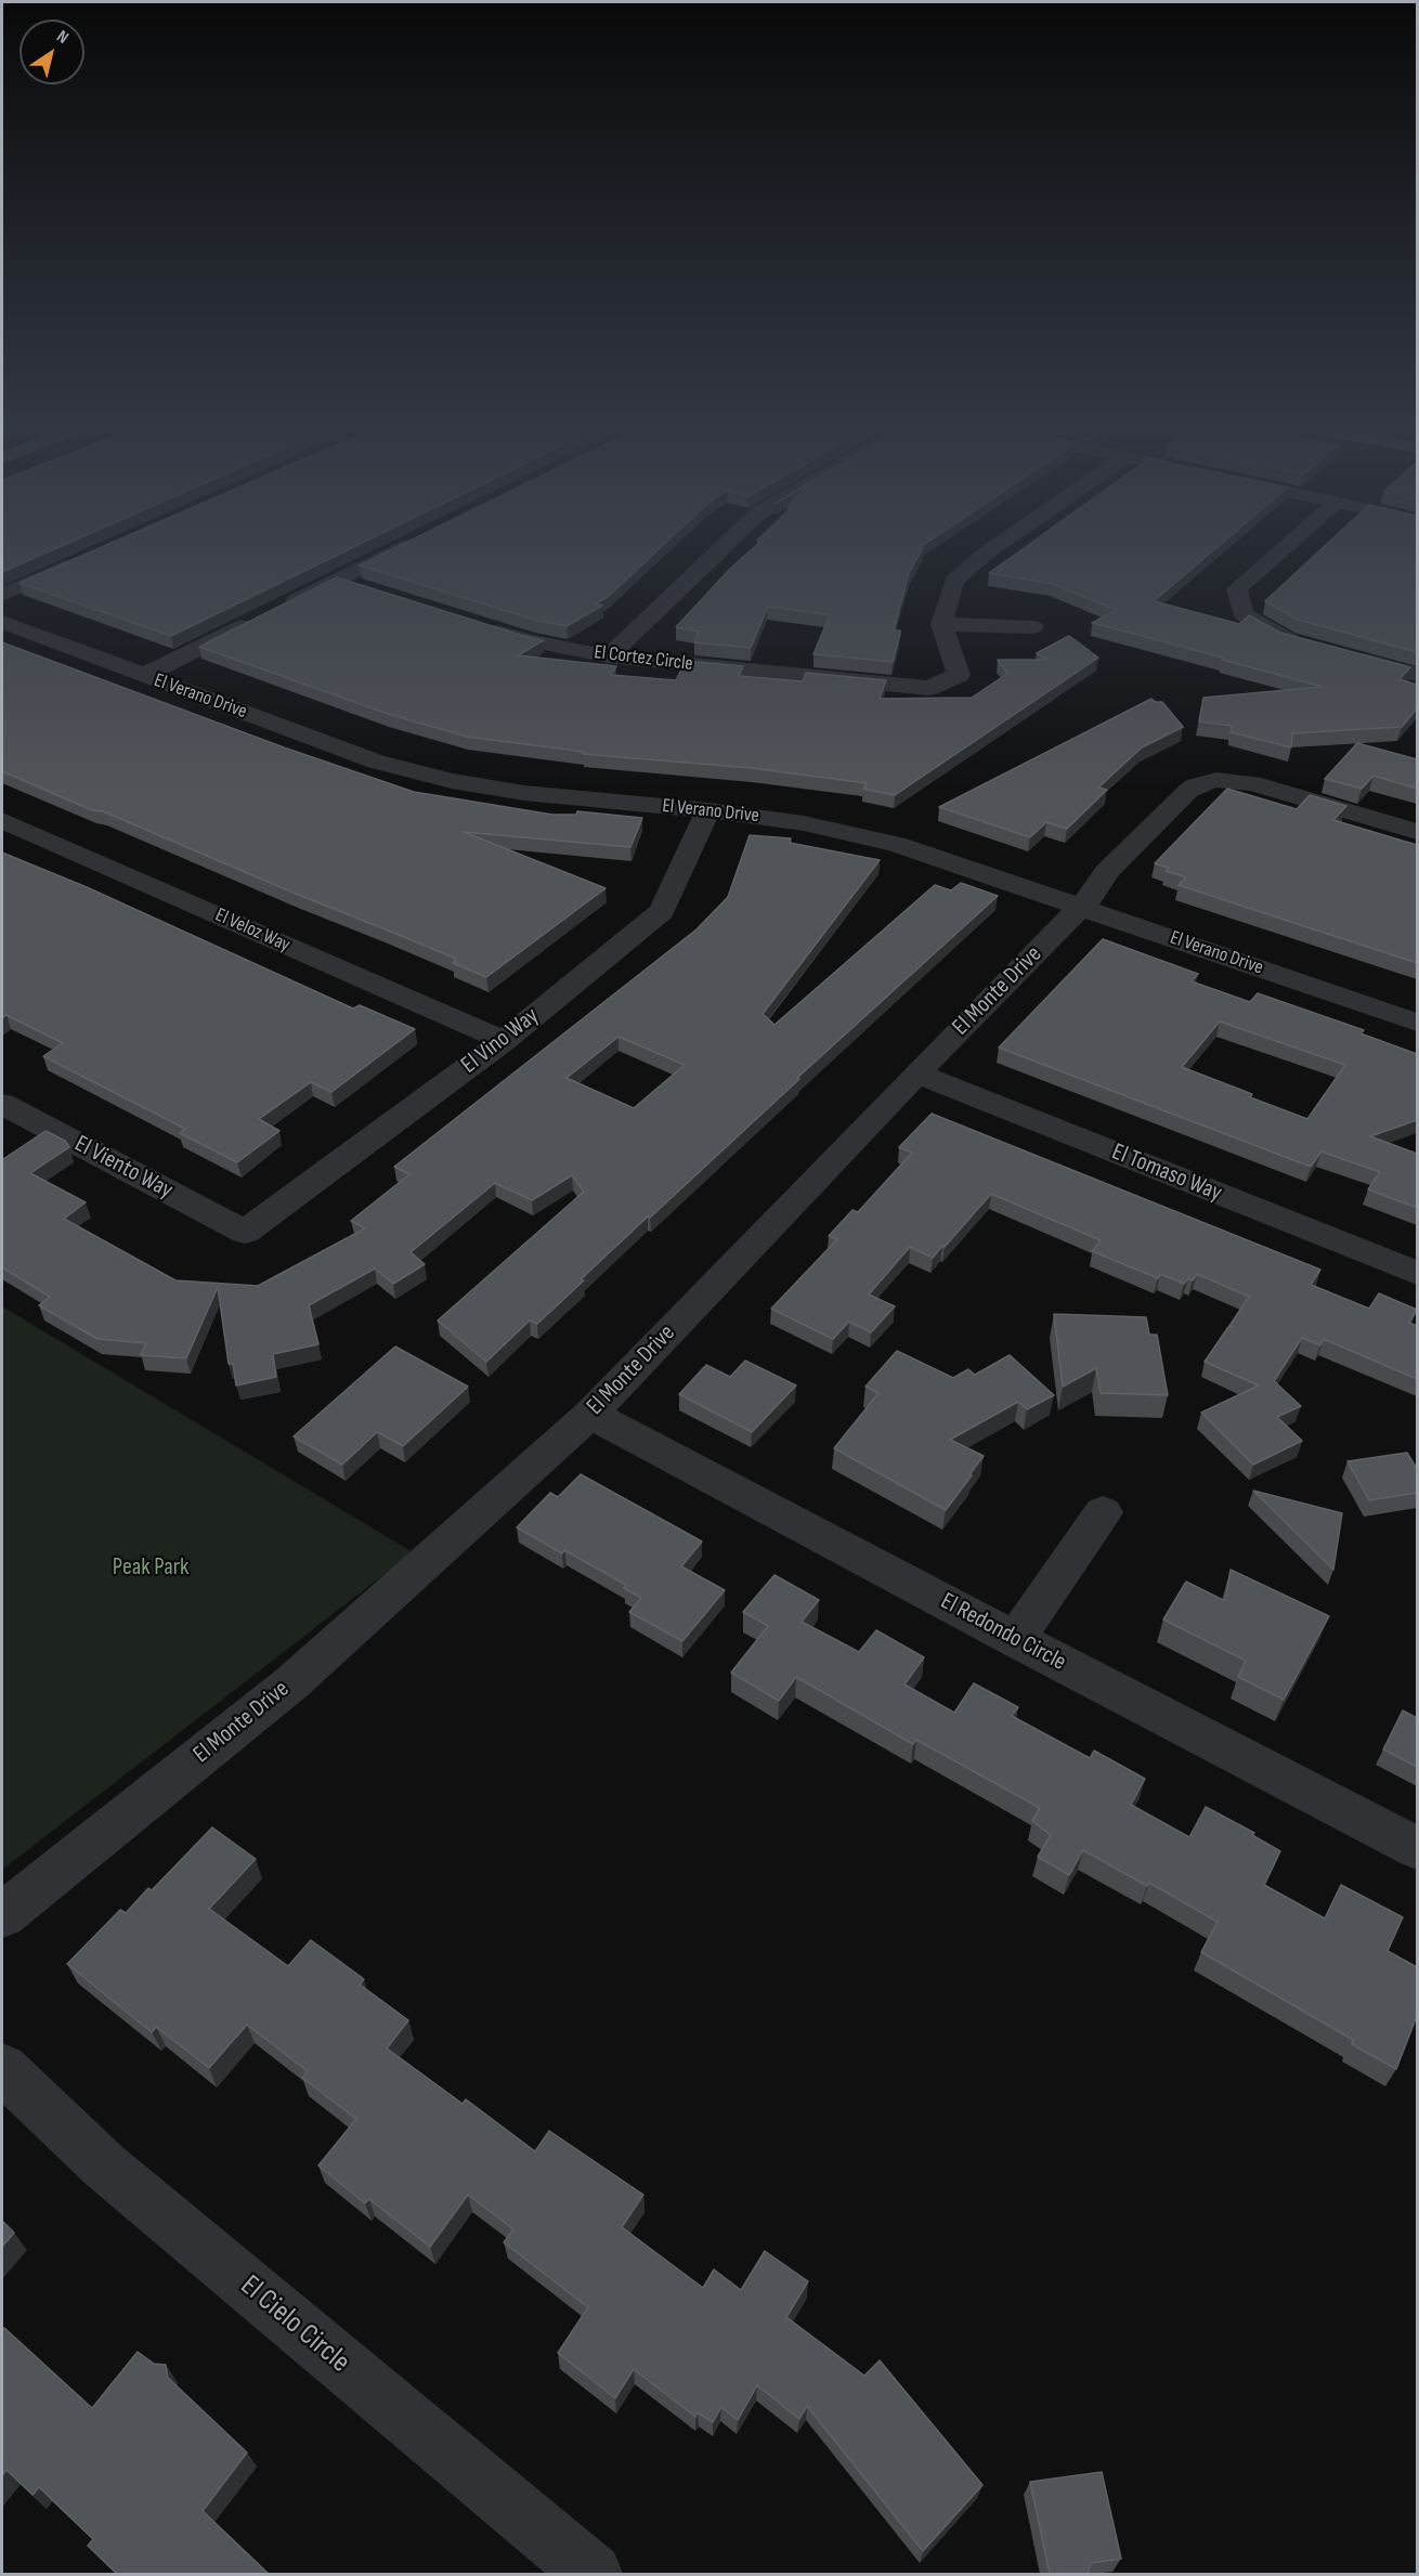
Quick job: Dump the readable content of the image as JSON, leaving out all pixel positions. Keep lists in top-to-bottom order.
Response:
{
  "streets": {
    "street": [
      "El Cortez Circle",
      "El Verano Drive",
      "El Veloz Way",
      "El Monte Drive",
      "El Vino Way",
      "El Viento Way",
      "El Tomaso Way",
      "El Redondo Circle",
      "El Cielo Circle"
    ]
  },
  "crossings": [
    ["El Verano Drive", "El Monte Drive"],
    ["El Verano Drive", "El Vino Way"],
    ["El Veloz Way", "El Vino Way"],
    ["El Monte Drive", "El Tomaso Way"],
    ["El Monte Drive", "El Redondo Circle"],
    ["El Vino Way", "El Viento Way"]
  ],
  "parks": ["Peak Park"],
  "north": "top right"
}
